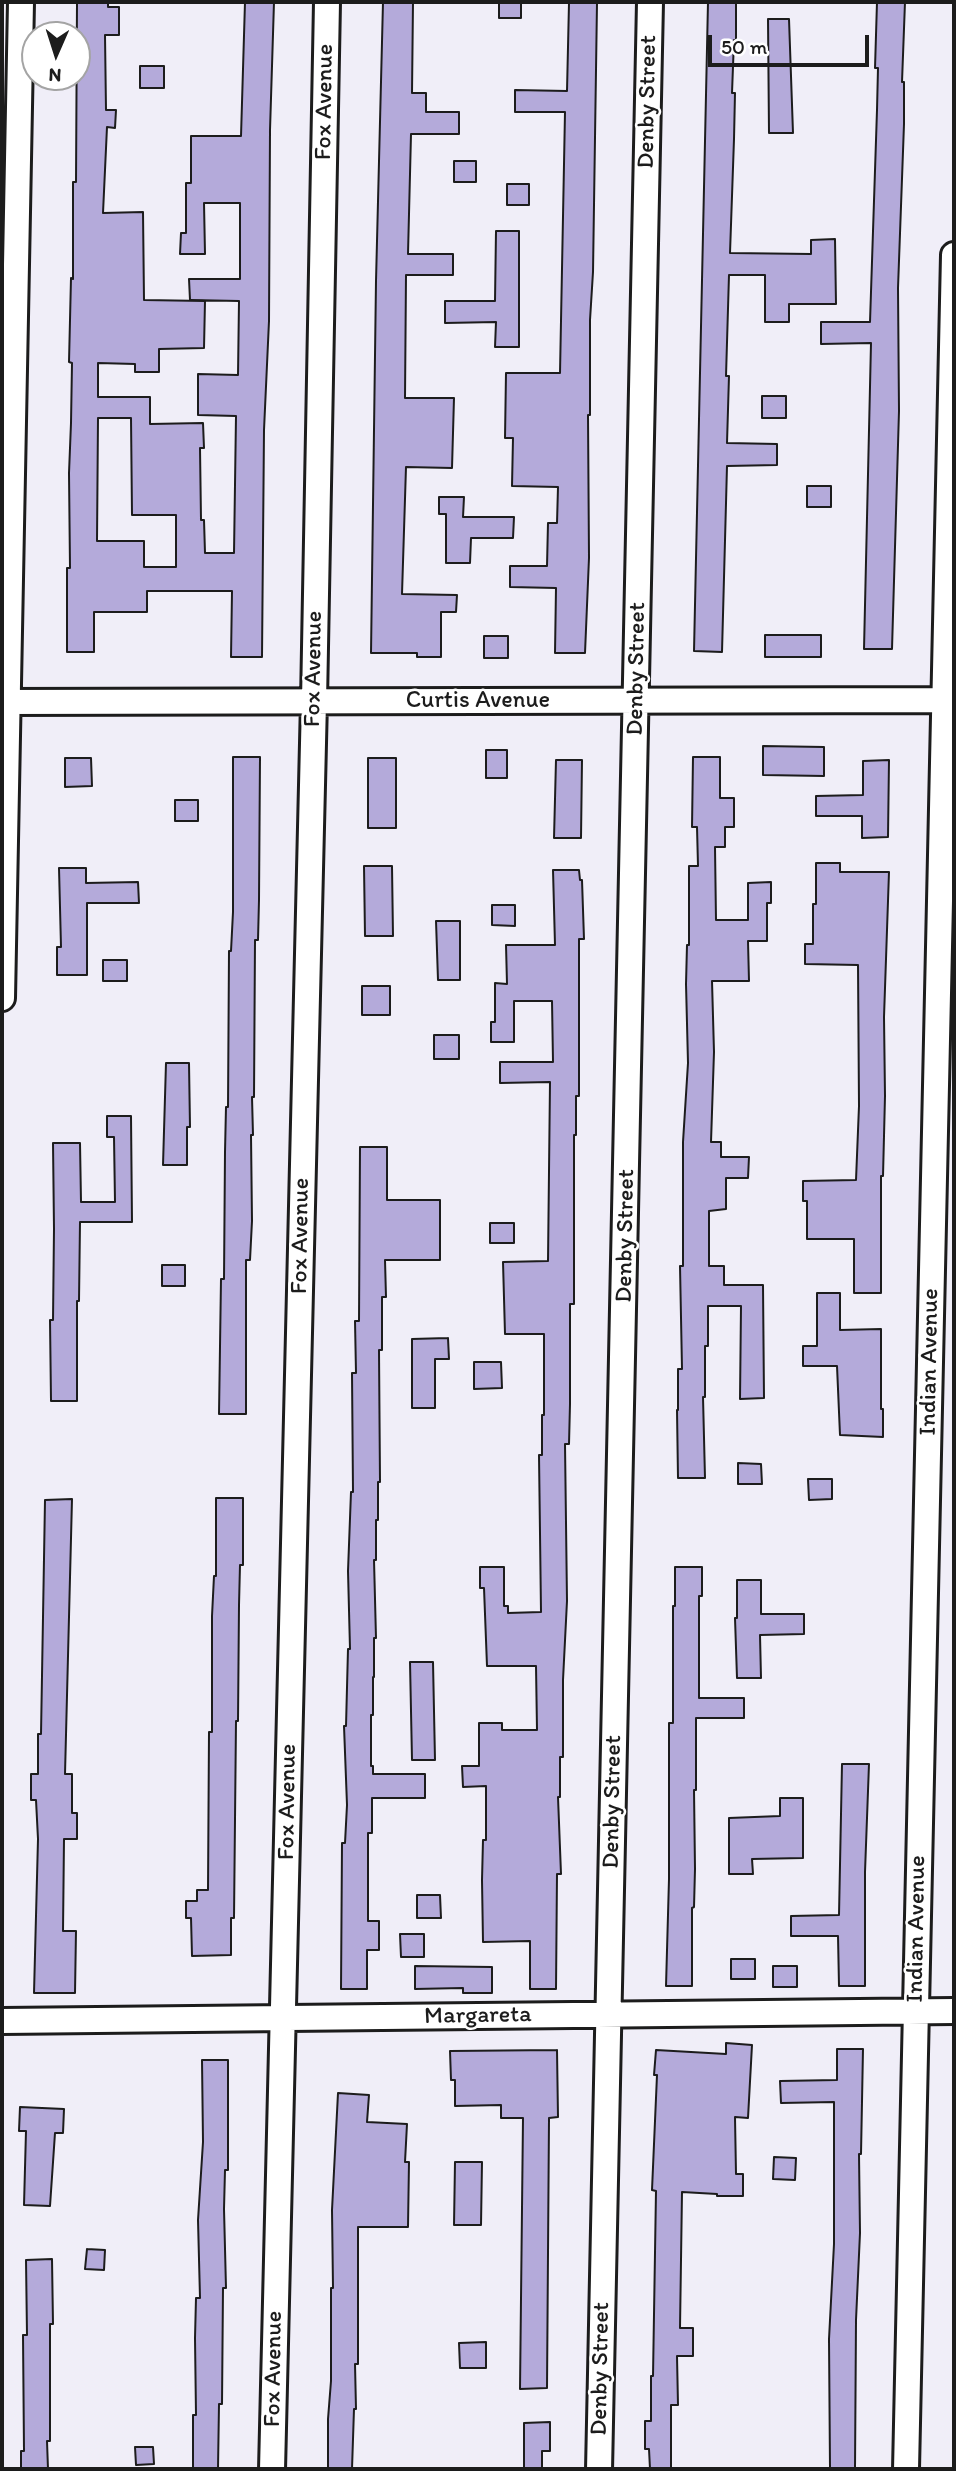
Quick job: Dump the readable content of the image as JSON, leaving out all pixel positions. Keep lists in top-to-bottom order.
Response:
{
  "streets": {
    "street": [
      "Fox Avenue",
      "Denby Street",
      "Curtis Avenue",
      "Indian Avenue",
      "Margareta"
    ]
  },
  "crossings": [
    ["Fox Avenue", "Curtis Avenue"],
    ["Fox Avenue", "Margareta"],
    ["Denby Street", "Curtis Avenue"],
    ["Denby Street", "Margareta"],
    ["Curtis Avenue", "Indian Avenue"],
    ["Indian Avenue", "Margareta"]
  ],
  "scale_bar": "50 m",
  "north": "bottom"
}
